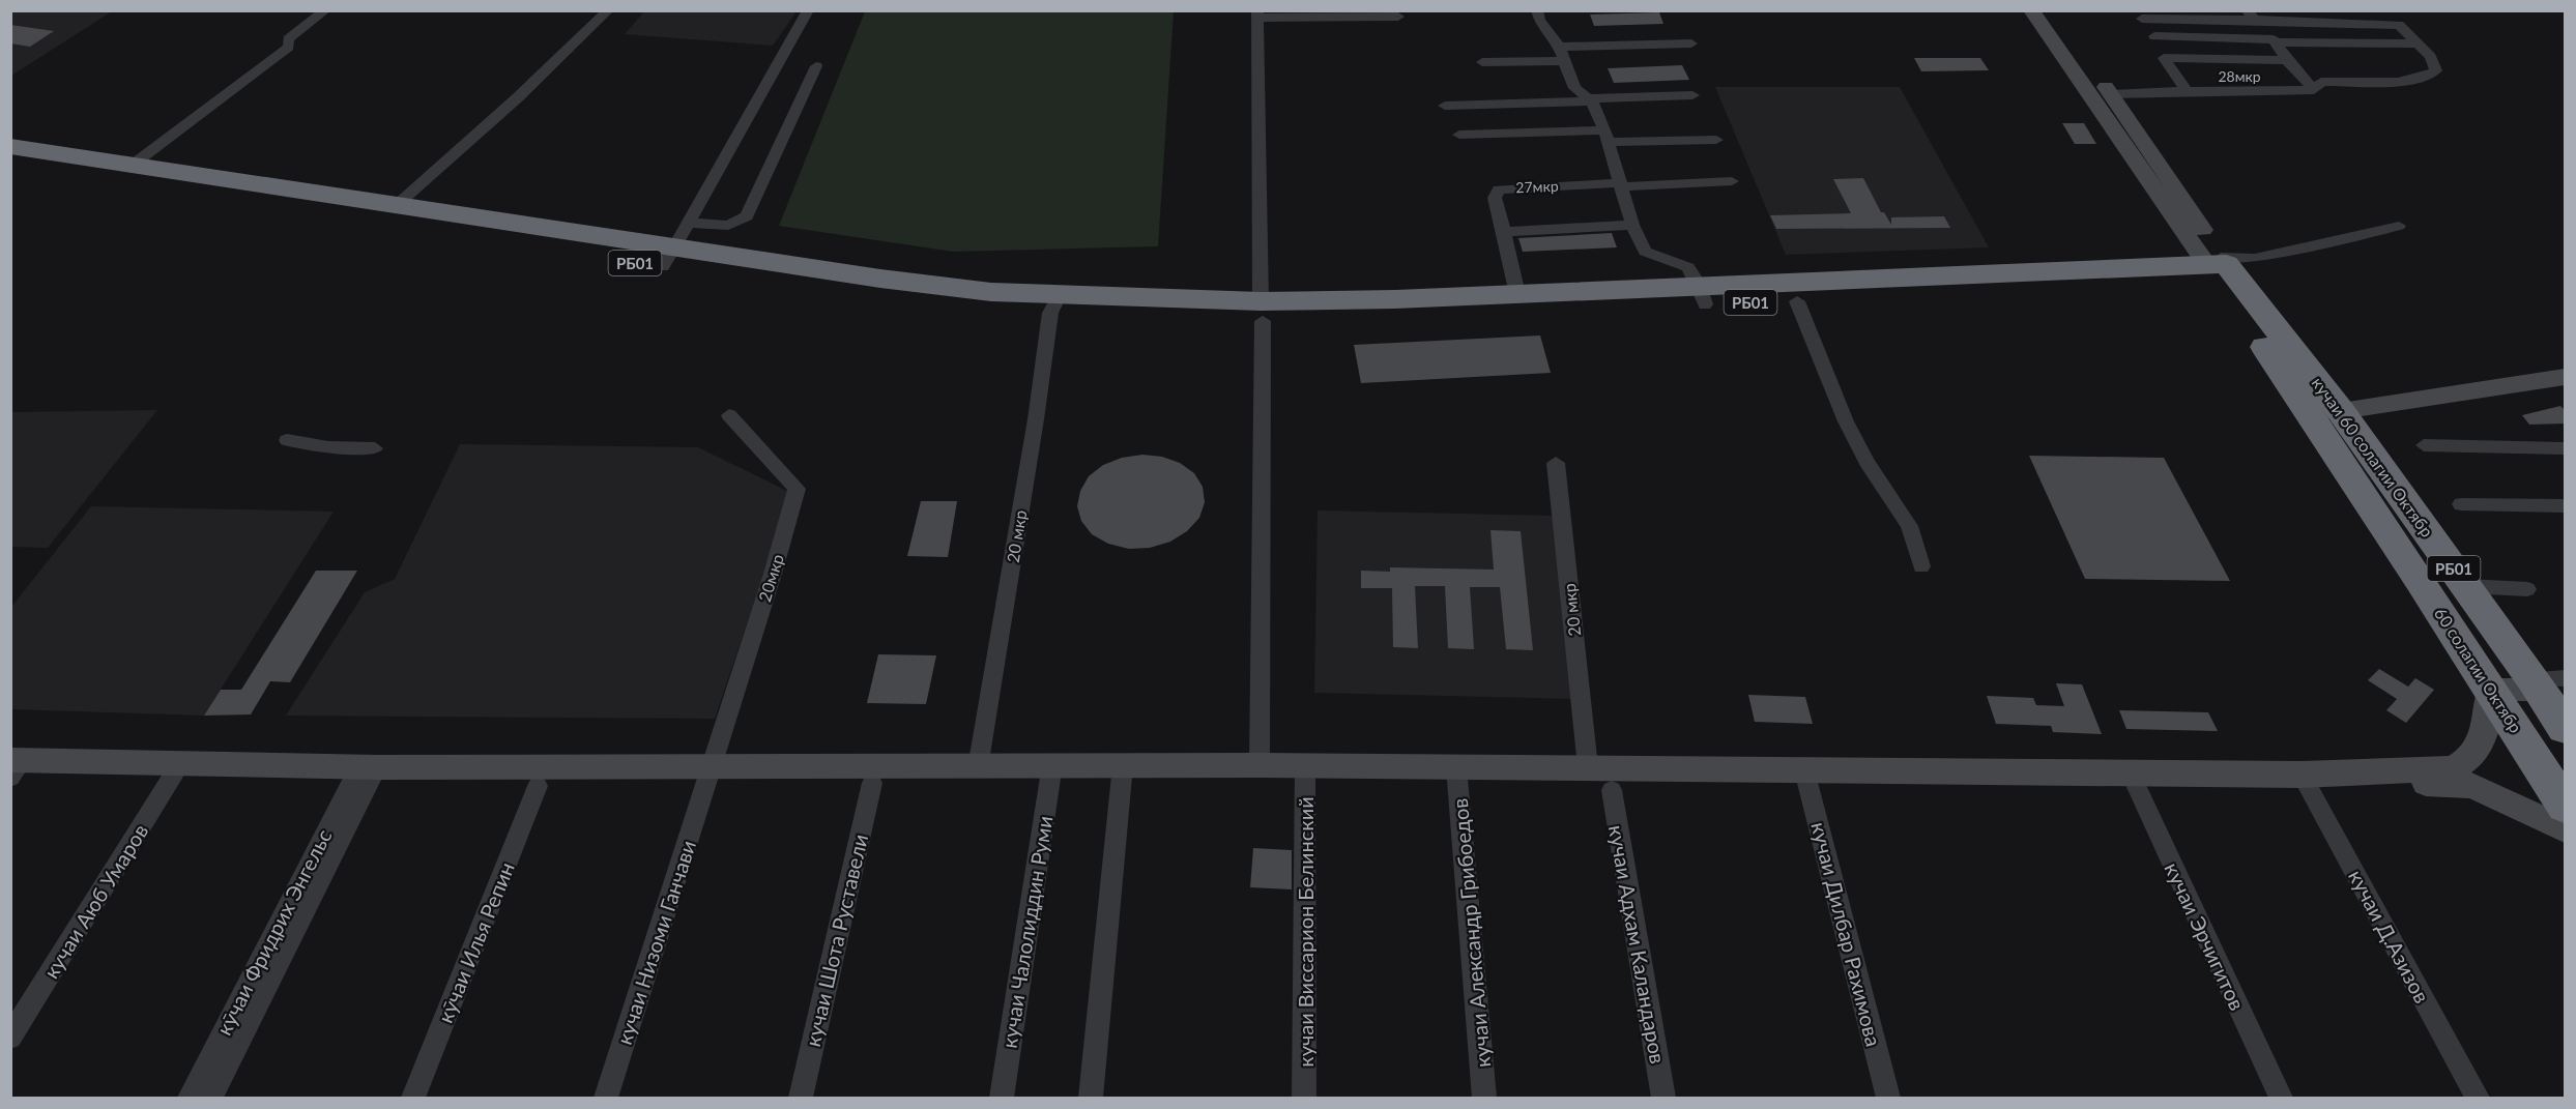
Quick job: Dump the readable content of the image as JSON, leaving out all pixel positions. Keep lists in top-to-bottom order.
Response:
{
  "streets": {
    "highway": ["РБ01", "кучаи 60 солагии Октябр", "60 солагии Октябр"],
    "street": [
      "28мкр",
      "27мкр",
      "20 мкр",
      "20мкр",
      "кучаи Аюб Умаров",
      "кӯчаи Фридрих Энгельс",
      "кучаи Чалолиддин Руми",
      "кучаи Виссарион Белинский",
      "кучаи Александр Грибоедов",
      "кучаи Дилбар Рахимова",
      "кучаи Эрчигитов",
      "кучаи Д.Азизов",
      "кучаи Шота Руставели",
      "кӯчаи Илья Репин",
      "кучаи Низоми Ганчави",
      "кучаи Адхам Каландаров"
    ]
  },
  "crossings": [
    ["27мкр", "РБ01"],
    ["РБ01", "кучаи 60 солагии Октябр"],
    ["РБ01", "20 мкр"],
    ["РБ01", "60 солагии Октябр"],
    ["кучаи 60 солагии Октябр", "60 солагии Октябр"],
    ["20мкр", "кучаи Низоми Ганчави"]
  ]
}
